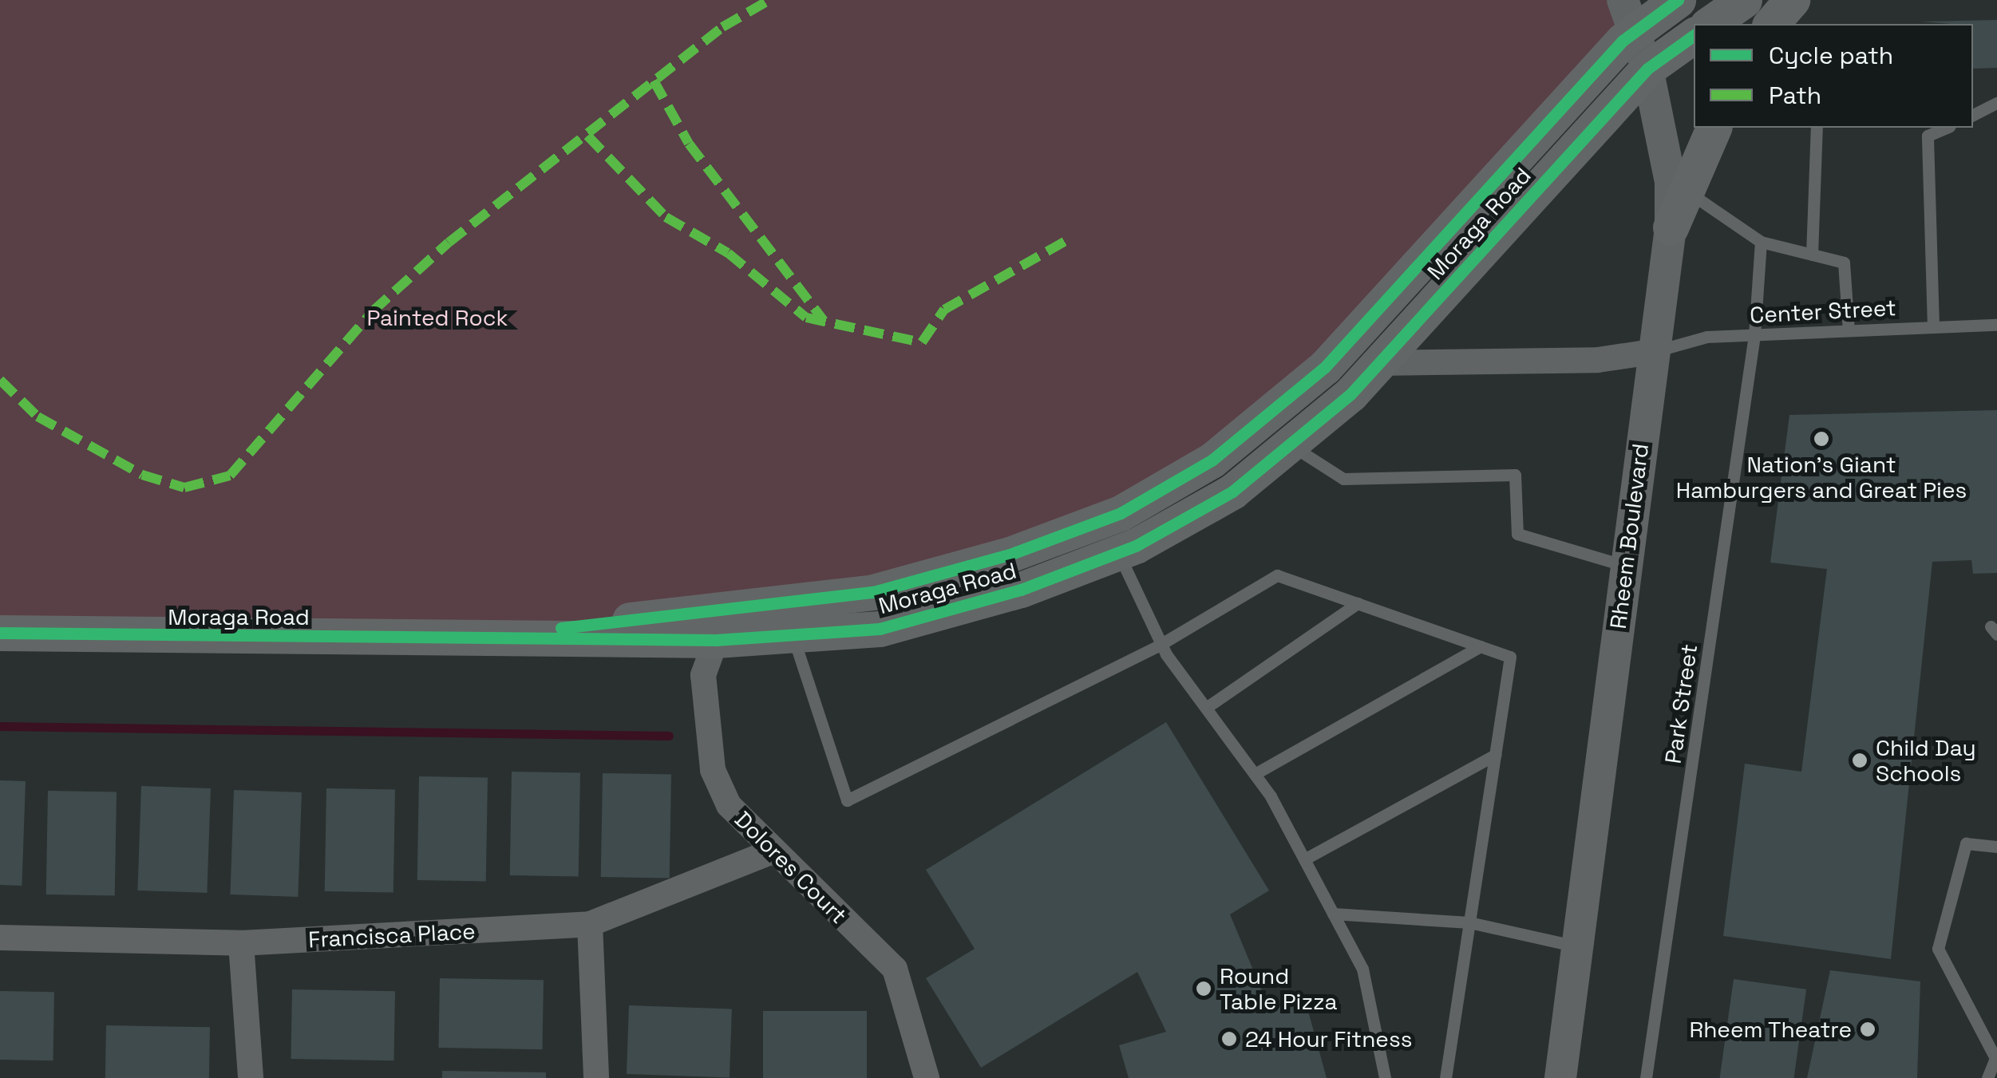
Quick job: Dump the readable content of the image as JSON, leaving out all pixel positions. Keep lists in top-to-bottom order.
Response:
{
  "streets": {
    "main road": ["Moraga Road"],
    "street": ["Rheem Boulevard", "Dolores Court", "Francisca Place"],
    "lane": ["Center Street", "Park Street"]
  },
  "crossings": [
    ["Moraga Road", "Rheem Boulevard"],
    ["Moraga Road", "Dolores Court"],
    ["Center Street", "Rheem Boulevard"],
    ["Center Street", "Park Street"],
    ["Dolores Court", "Francisca Place"]
  ],
  "parks": ["Painted Rock"],
  "places": [
    "Nation's Giant Hamburgers and Great Pies",
    "Child Day Schools",
    "Round Table Pizza",
    "Rheem Theatre",
    "24 Hour Fitness"
  ],
  "legend": ["Cycle path", "Path"]
}
